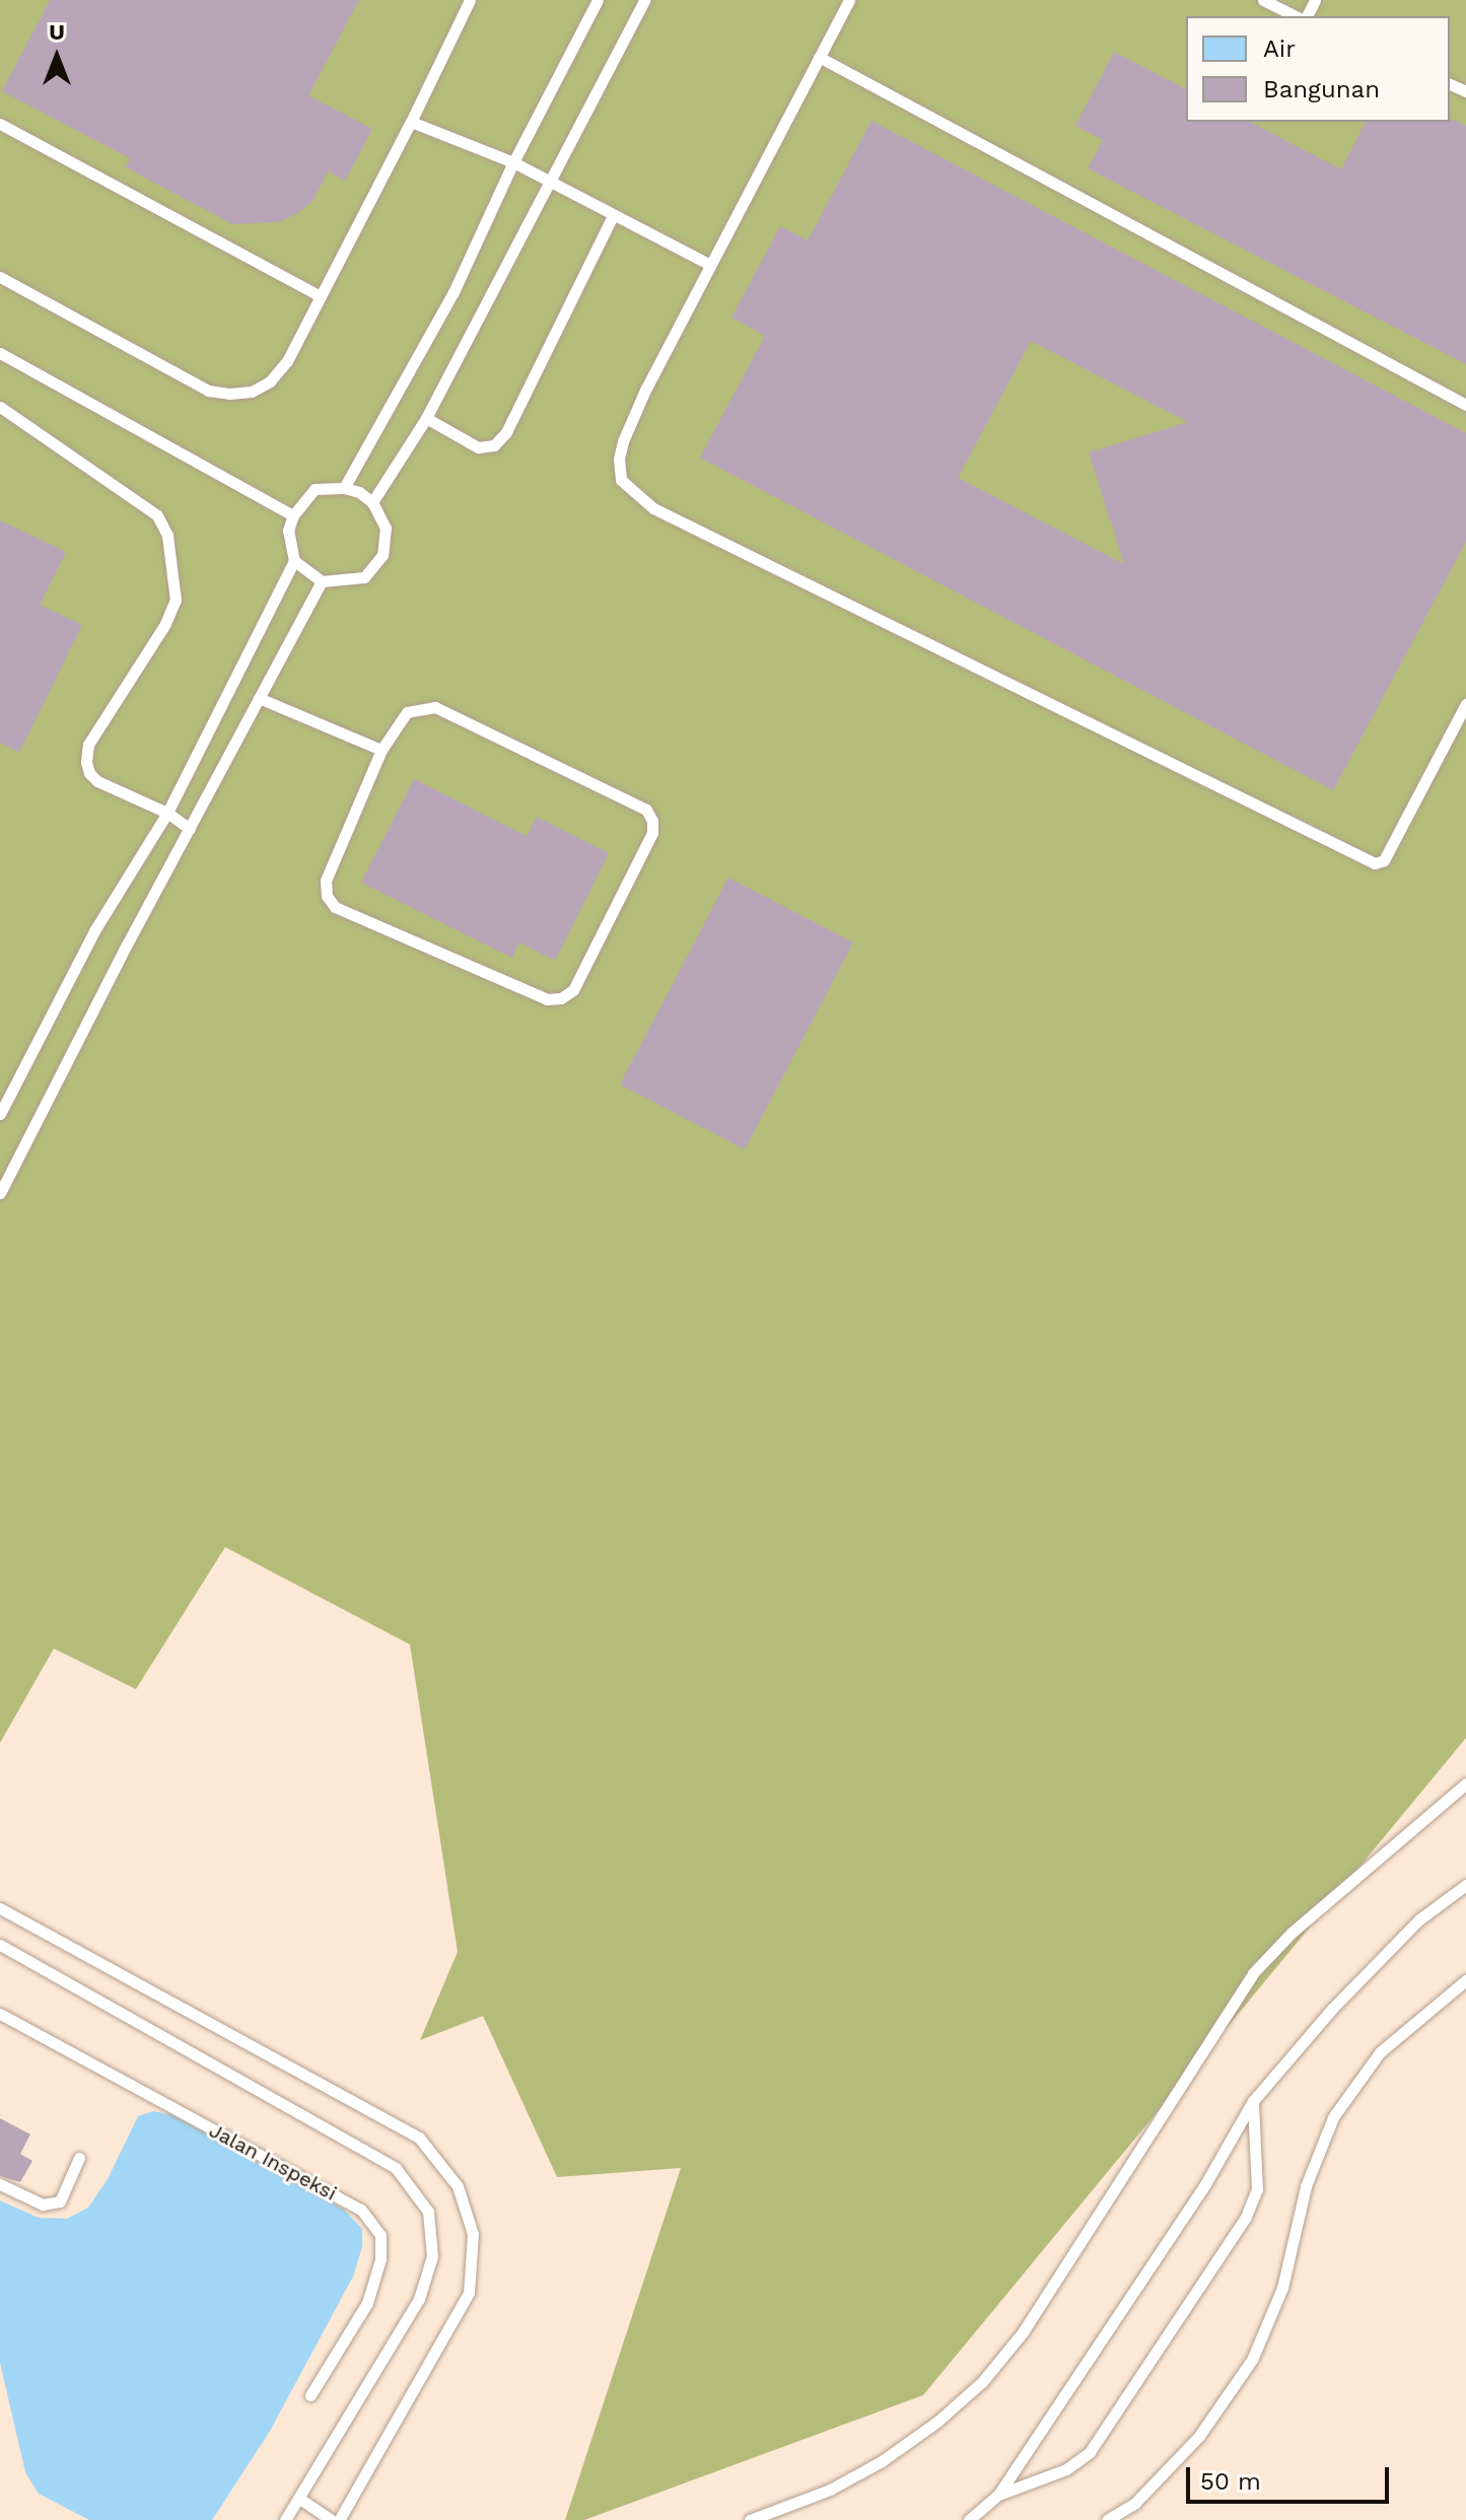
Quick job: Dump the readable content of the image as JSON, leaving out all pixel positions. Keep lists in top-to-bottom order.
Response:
{
  "streets": {
    "lane": ["Jalan Inspeksi"]
  },
  "legend": ["Air", "Bangunan"],
  "scale_bar": "50 m",
  "north": "top"
}
